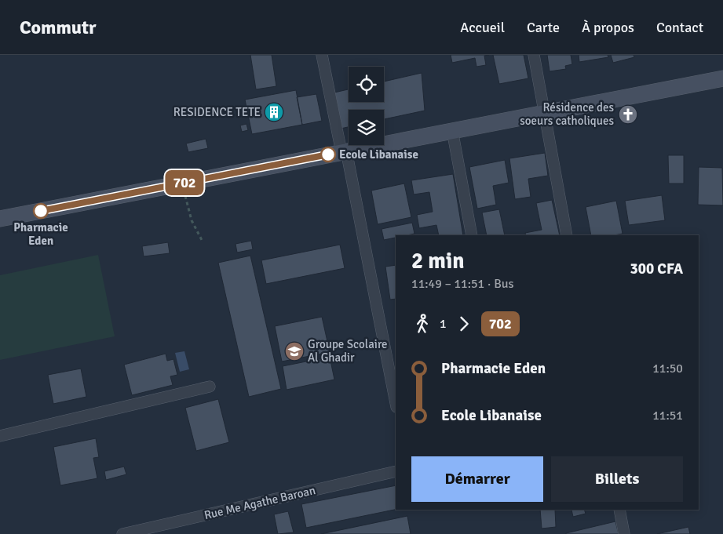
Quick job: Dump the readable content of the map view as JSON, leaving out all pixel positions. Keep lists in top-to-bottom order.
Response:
{
  "streets": {
    "street": ["Rue Me Agathe Baroan"]
  },
  "places": {
    "building": ["RESIDENCE TETE"],
    "church": ["Résidence des soeurs catholiques"],
    "other": ["Ecole Libanaise", "Pharmacie Eden"],
    "school or university": ["Groupe Scolaire Al Ghadir"]
  },
  "lines": ["bus line 702"],
  "page": {
    "header": "Commutr",
    "nav": [
      "Accueil",
      "Carte",
      "À propos",
      "Contact"
    ],
    "on_map": "702",
    "heading": ["2 min", "11:49 – 11:51 · Bus", "300 CFA"],
    "legs": ["1", "702"],
    "list": [
      {
        "name": "Pharmacie Eden",
        "value": "11:50"
      },
      {
        "name": "Ecole Libanaise",
        "value": "11:51"
      }
    ],
    "buttons": ["Démarrer", "Billets"]
  }
}
